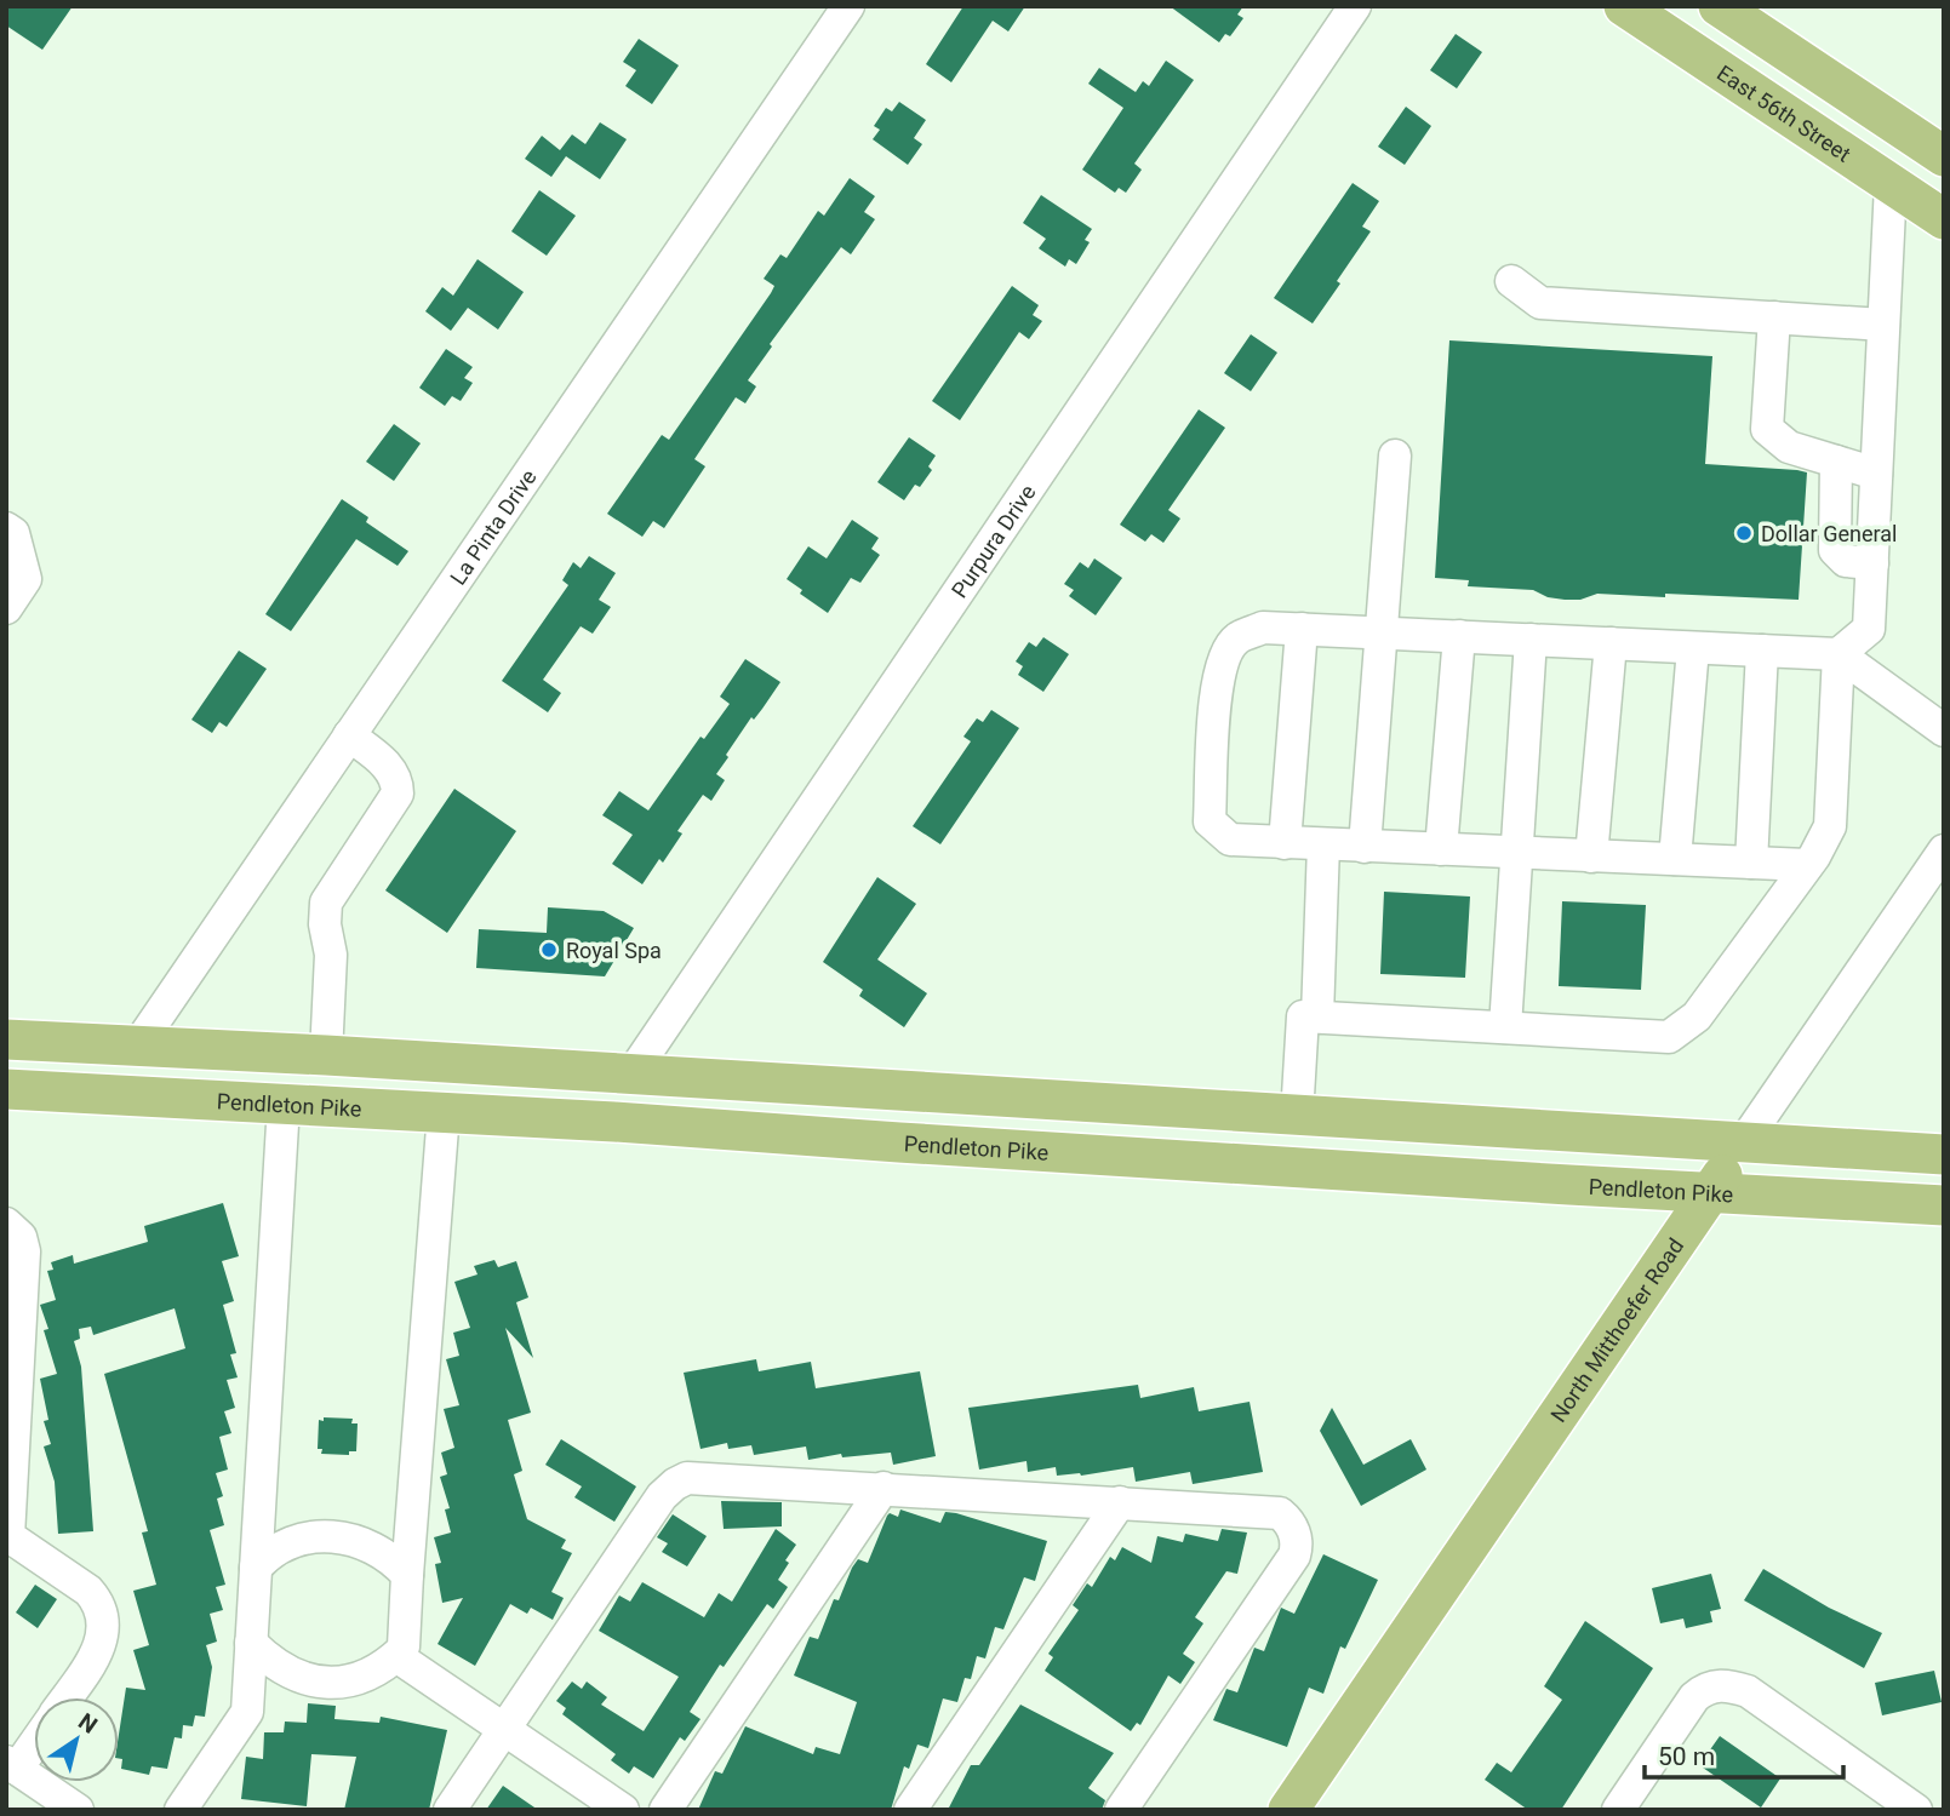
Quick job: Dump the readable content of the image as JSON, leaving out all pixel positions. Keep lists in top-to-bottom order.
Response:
{
  "streets": {
    "main road": ["East 56th Street", "Pendleton Pike", "North Mitthoefer Road"],
    "street": ["La Pinta Drive", "Purpura Drive"]
  },
  "crossings": [
    ["Pendleton Pike", "North Mitthoefer Road"]
  ],
  "places": ["Dollar General", "Royal Spa"],
  "scale_bar": "50 m",
  "north": "top right"
}
